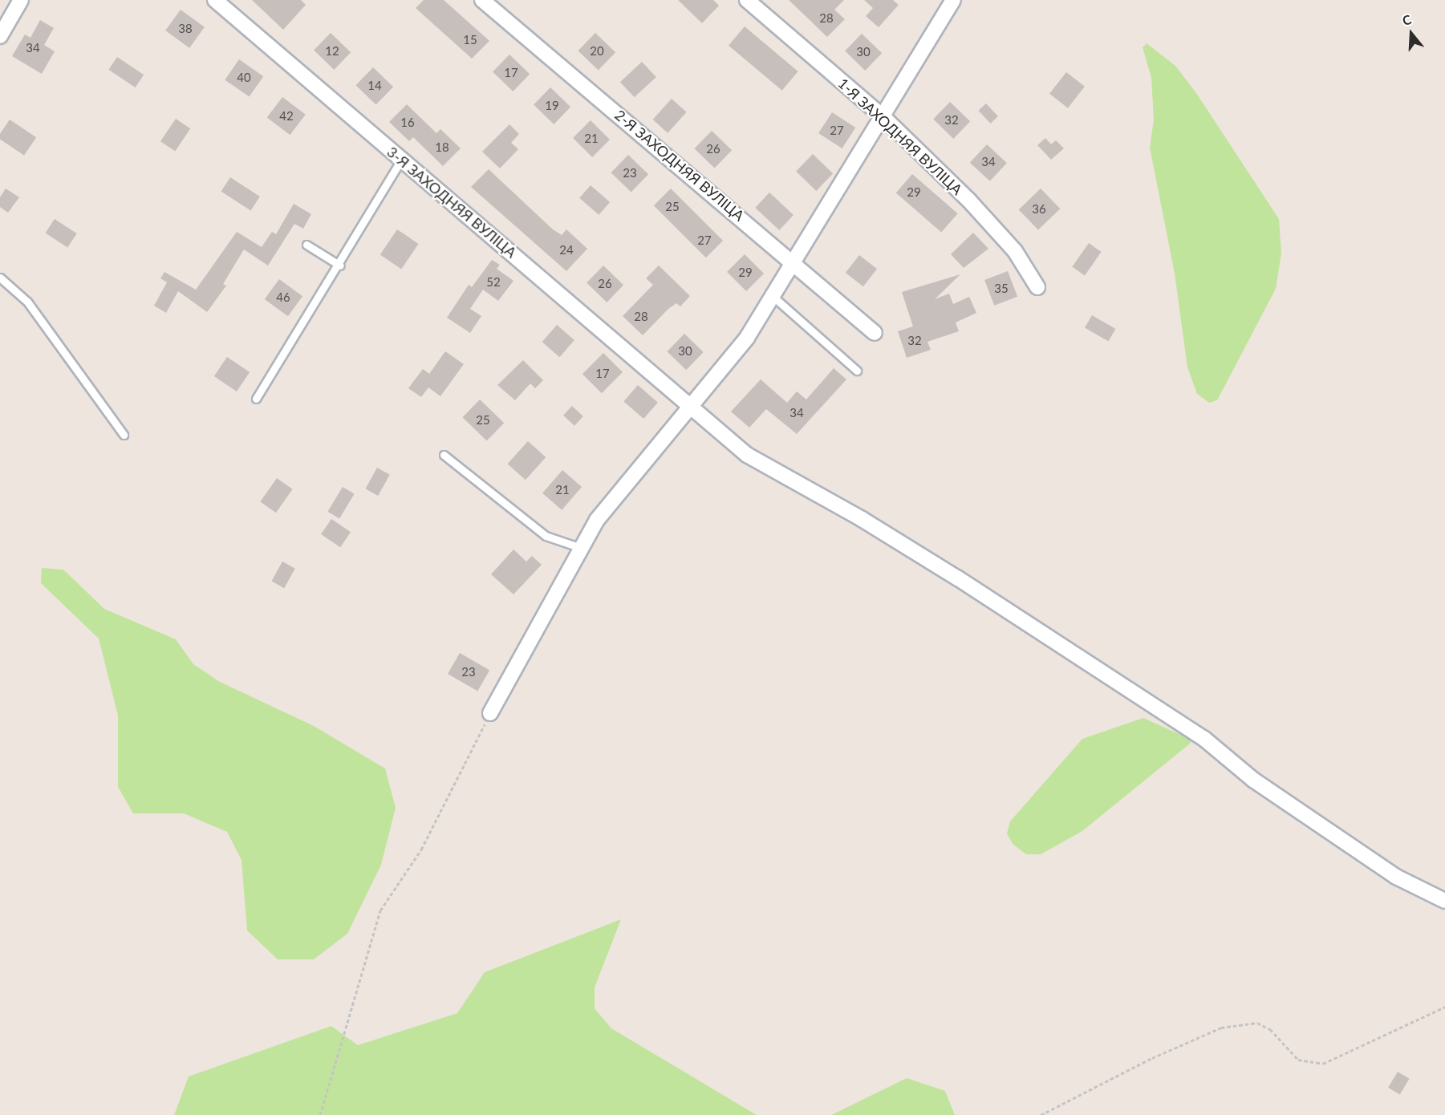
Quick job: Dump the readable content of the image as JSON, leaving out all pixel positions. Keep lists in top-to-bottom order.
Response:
{
  "streets": {
    "street": ["1-Я ЗАХОДНЯЯ ВУЛІЦА", "2-Я ЗАХОДНЯЯ ВУЛІЦА", "3-Я ЗАХОДНЯЯ ВУЛІЦА"]
  },
  "house_numbers": [
    "28",
    "38",
    "15",
    "34",
    "12",
    "20",
    "30",
    "17",
    "40",
    "14",
    "19",
    "42",
    "32",
    "16",
    "27",
    "21",
    "18",
    "26",
    "34",
    "23",
    "29",
    "25",
    "36",
    "27",
    "24",
    "29",
    "52",
    "26",
    "35",
    "46",
    "28",
    "32",
    "30",
    "17",
    "34",
    "25",
    "21",
    "23"
  ],
  "north": "top"
}
